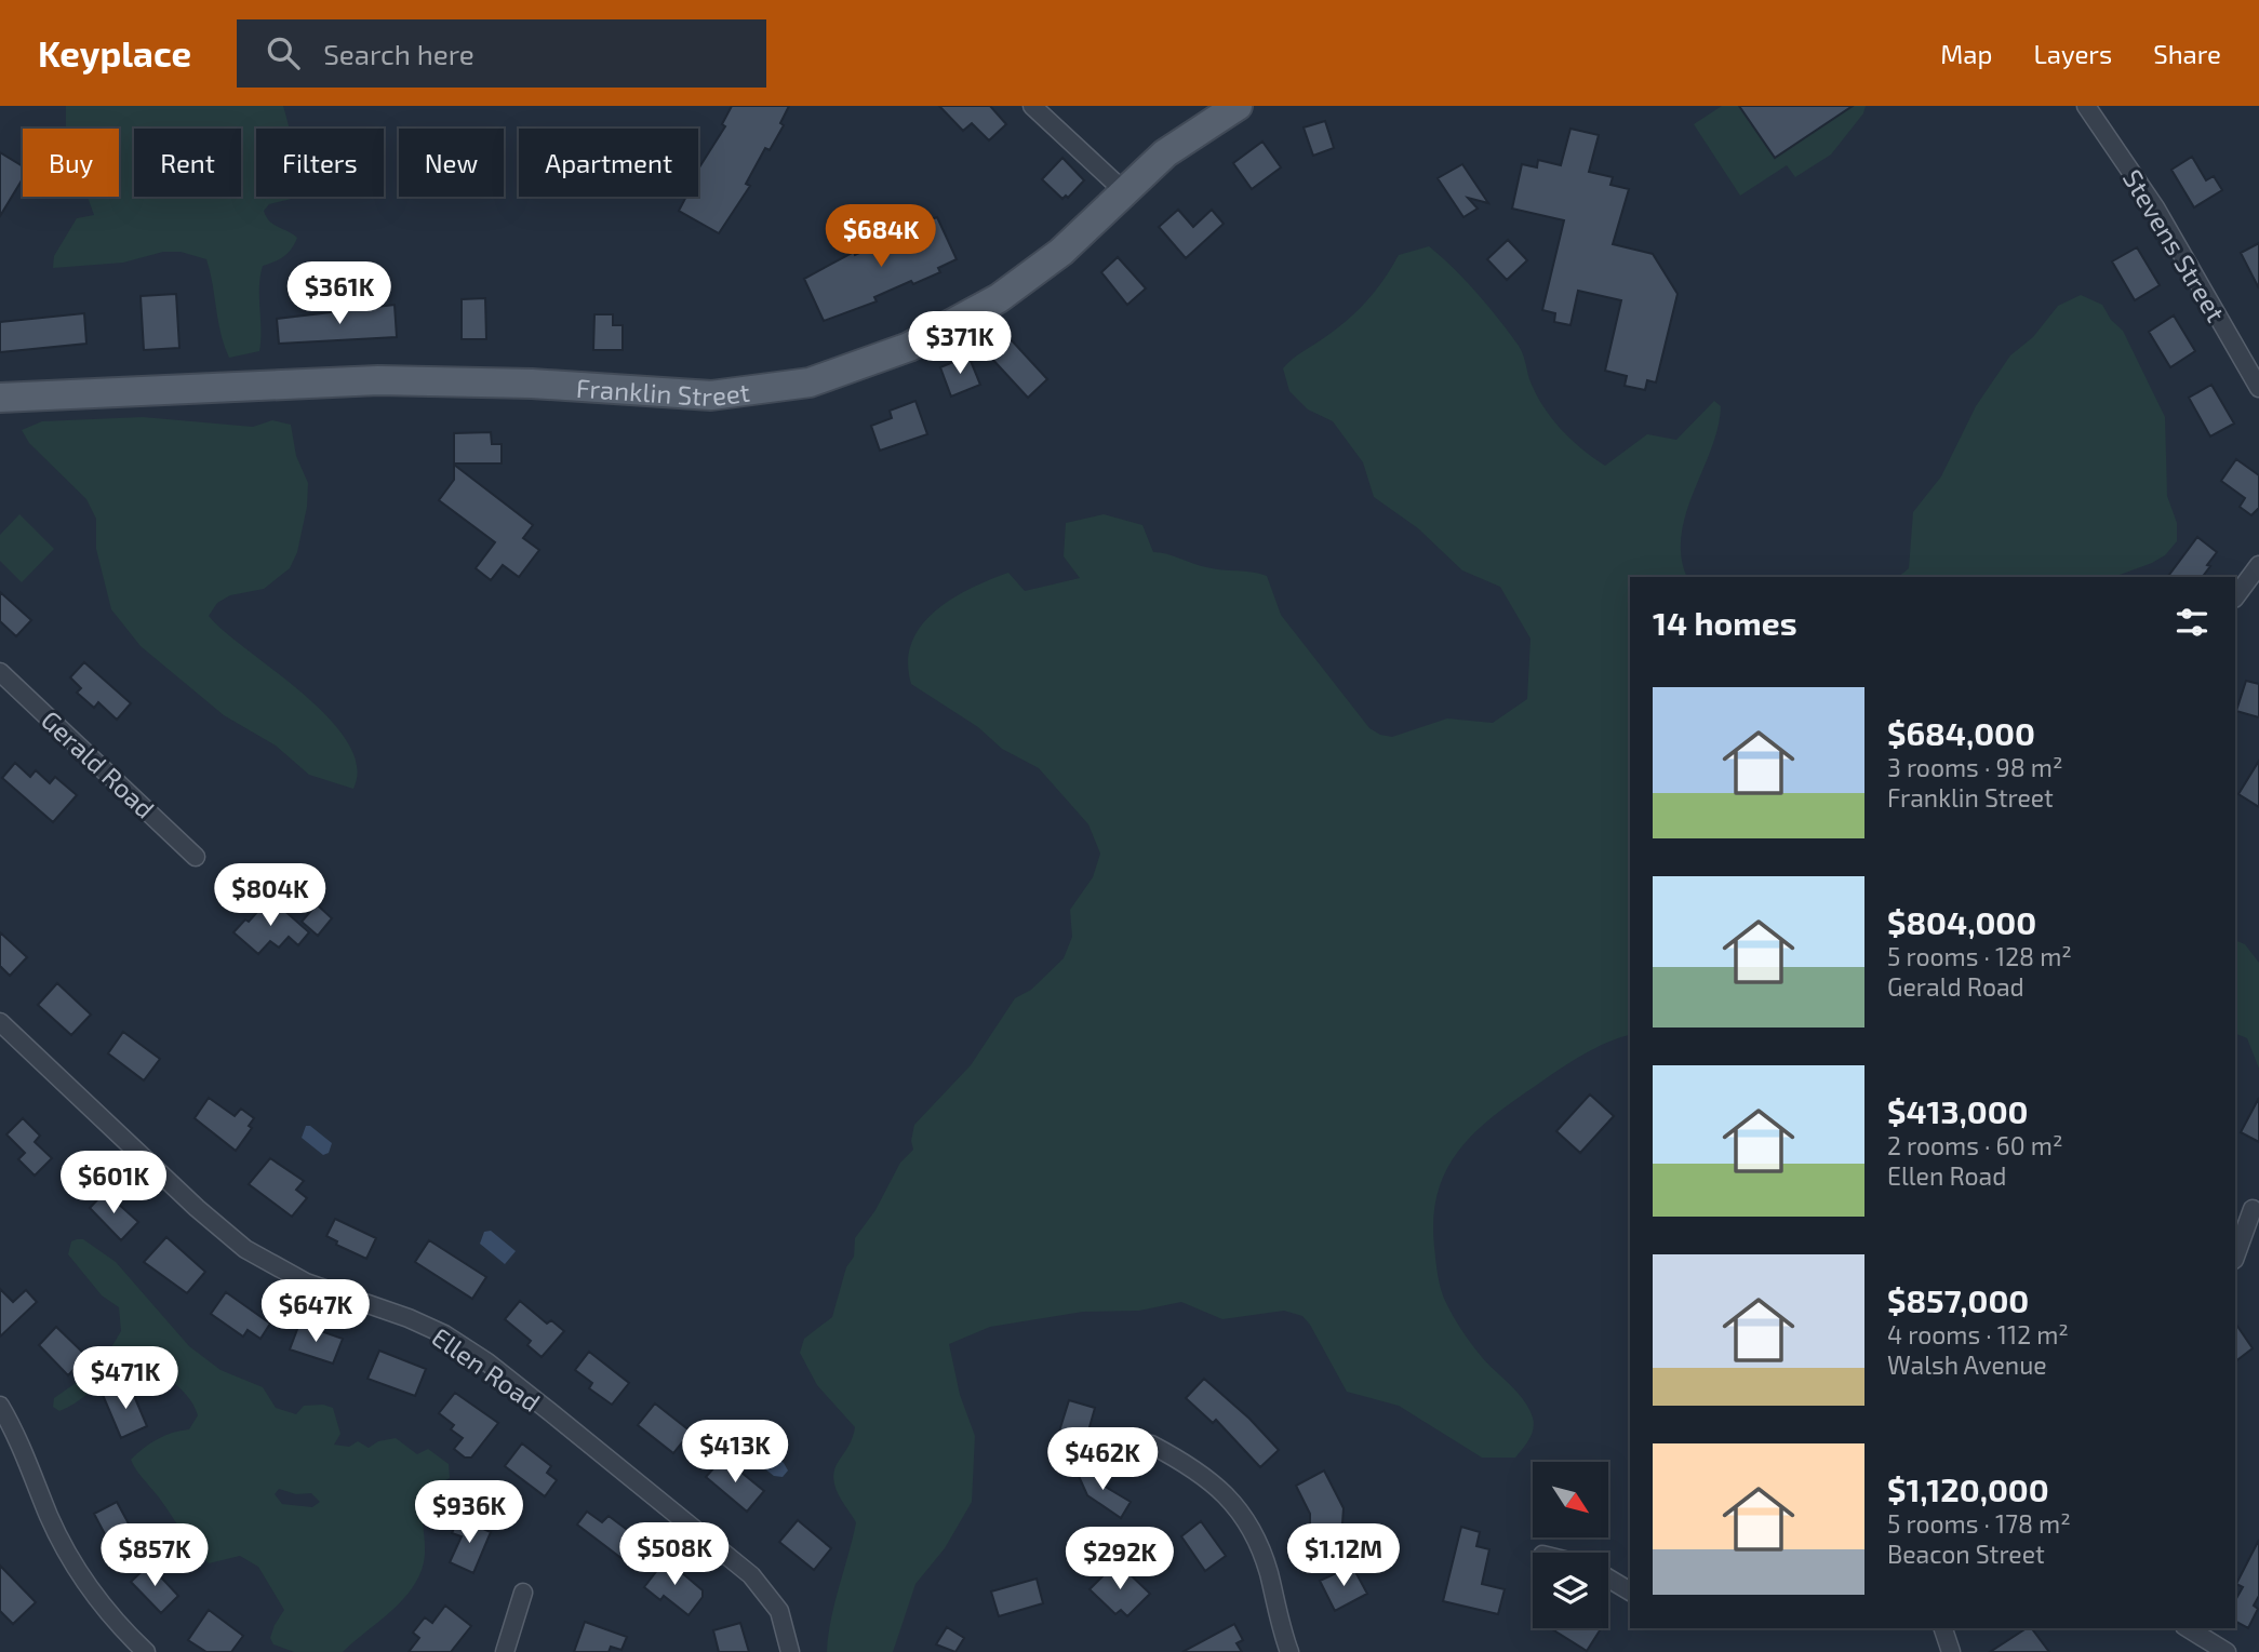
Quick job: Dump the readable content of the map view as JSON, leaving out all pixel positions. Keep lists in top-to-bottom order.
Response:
{
  "streets": {
    "main road": ["Franklin Street"],
    "street": ["Stevens Street", "Gerald Road", "Ellen Road"]
  },
  "north": "bottom right",
  "page": {
    "header": "Keyplace",
    "search": "Search here",
    "nav": ["Map", "Layers", "Share"],
    "chip": [
      "Buy",
      "Rent",
      "Filters",
      "New",
      "Apartment"
    ],
    "price": [
      "$684K",
      "$361K",
      "$371K",
      "$804K",
      "$601K",
      "$647K",
      "$471K",
      "$413K",
      "$462K",
      "$936K",
      "$508K",
      "$857K",
      "$1.12M",
      "$292K"
    ],
    "heading": "14 homes",
    "list": [
      {
        "name": "$684,000",
        "note": "3 rooms · 98 m² · Franklin Street"
      },
      {
        "name": "$804,000",
        "note": "5 rooms · 128 m² · Gerald Road"
      },
      {
        "name": "$413,000",
        "note": "2 rooms · 60 m² · Ellen Road"
      },
      {
        "name": "$857,000",
        "note": "4 rooms · 112 m² · Walsh Avenue"
      },
      {
        "name": "$1,120,000",
        "note": "5 rooms · 178 m² · Beacon Street"
      }
    ]
  }
}
